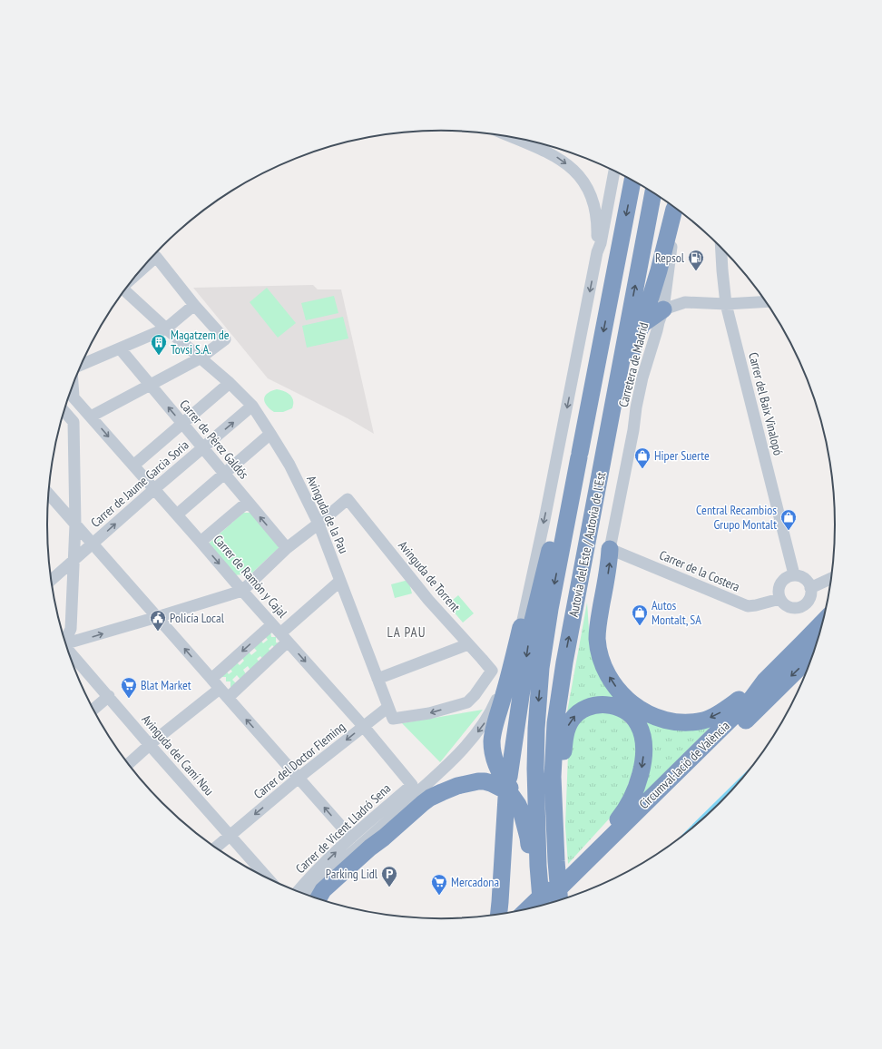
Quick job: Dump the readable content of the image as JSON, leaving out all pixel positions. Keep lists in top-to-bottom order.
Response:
{
  "streets": {
    "highway": ["Autovía del Este / Autovia de l'Est", "Circumval·lació de València"],
    "street": [
      "Carretera de Madrid",
      "Carrer del Baix Vinalopó",
      "Carrer de Pérez Galdós",
      "Carrer de Jaume Garcia Soria",
      "Avinguda de la Pau",
      "Carrer de la Costera",
      "Carrer de Ramón y Cajal",
      "Avinguda de Torrent",
      "Avinguda del Camí Nou",
      "Carrer del Doctor Fleming",
      "Carrer de Vicent Lladró Sena"
    ]
  },
  "crossings": [
    ["Carretera de Madrid", "Carrer de la Costera"],
    ["Carrer del Baix Vinalopó", "Carrer de la Costera"],
    ["Carrer de Pérez Galdós", "Carrer de Jaume Garcia Soria"],
    ["Carrer de Jaume Garcia Soria", "Avinguda de la Pau"],
    ["Carrer de Jaume Garcia Soria", "Carrer de Ramón y Cajal"],
    ["Avinguda de la Pau", "Avinguda de Torrent"],
    ["Avinguda de la Pau", "Carrer del Doctor Fleming"],
    ["Carrer de Ramón y Cajal", "Carrer del Doctor Fleming"],
    ["Carrer de Ramón y Cajal", "Carrer de Vicent Lladró Sena"],
    ["Avinguda de Torrent", "Carrer del Doctor Fleming"],
    ["Avinguda del Camí Nou", "Carrer del Doctor Fleming"]
  ],
  "one_way": ["Carrer de Pérez Galdós"],
  "districts": ["LA PAU"],
  "places": {
    "fuel station": ["Repsol"],
    "building": ["Magatzem de Tovsi S.A."],
    "shop": ["Hiper Suerte", "Central Recambios Grupo Montalt", "Autos Montalt, SA"],
    "public building": ["Policía Local"],
    "supermarket": ["Blat Market", "Mercadona"],
    "parking": ["Parking Lidl"]
  }
}
